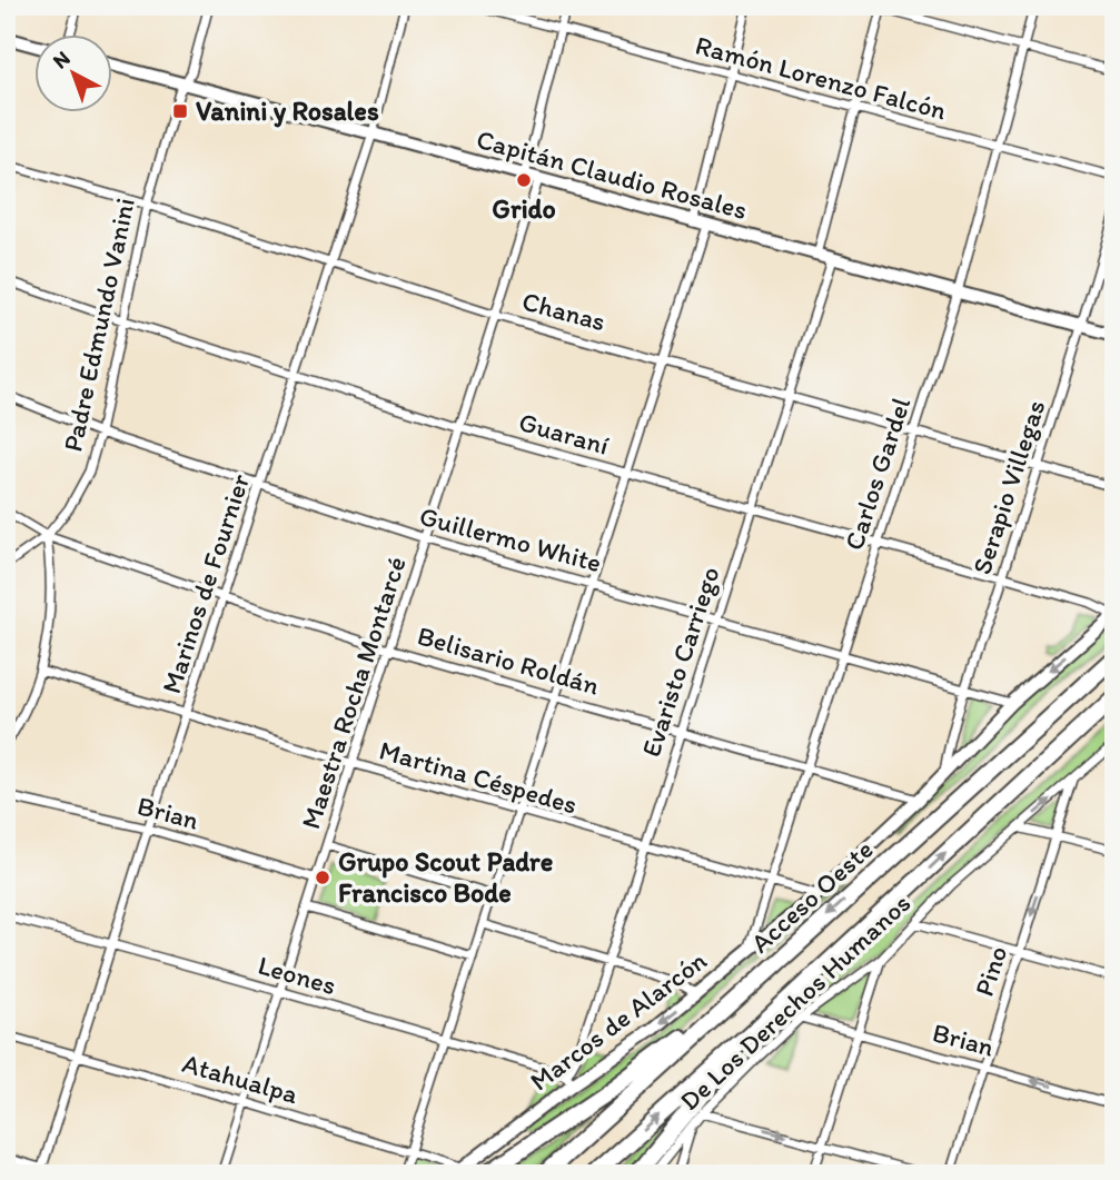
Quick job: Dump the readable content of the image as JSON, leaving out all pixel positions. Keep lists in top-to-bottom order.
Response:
{
  "streets": {
    "highway": ["Acceso Oeste"],
    "street": [
      "Ramón Lorenzo Falcón",
      "Capitán Claudio Rosales",
      "Chanas",
      "Padre Edmundo Vanini",
      "Guaraní",
      "Carlos Gardel",
      "Serapio Villegas",
      "Guillermo White",
      "Marinos de Fournier",
      "Belisario Roldán",
      "Evaristo Carriego",
      "Maestra Rocha Montarcé",
      "Martina Céspedes",
      "Brian",
      "Pino",
      "Leones",
      "De Los Derechos Humanos",
      "Marcos de Alarcón",
      "Atahualpa"
    ]
  },
  "crossings": [
    ["Ramón Lorenzo Falcón", "Carlos Gardel"],
    ["Capitán Claudio Rosales", "Padre Edmundo Vanini"],
    ["Capitán Claudio Rosales", "Carlos Gardel"],
    ["Capitán Claudio Rosales", "Serapio Villegas"],
    ["Capitán Claudio Rosales", "Marinos de Fournier"],
    ["Capitán Claudio Rosales", "Evaristo Carriego"],
    ["Capitán Claudio Rosales", "Maestra Rocha Montarcé"],
    ["Chanas", "Padre Edmundo Vanini"],
    ["Chanas", "Carlos Gardel"],
    ["Chanas", "Serapio Villegas"],
    ["Chanas", "Marinos de Fournier"],
    ["Chanas", "Evaristo Carriego"],
    ["Chanas", "Maestra Rocha Montarcé"],
    ["Padre Edmundo Vanini", "Guaraní"],
    ["Padre Edmundo Vanini", "Guillermo White"],
    ["Padre Edmundo Vanini", "Belisario Roldán"],
    ["Guaraní", "Carlos Gardel"],
    ["Guaraní", "Serapio Villegas"],
    ["Guaraní", "Marinos de Fournier"],
    ["Guaraní", "Evaristo Carriego"],
    ["Guaraní", "Maestra Rocha Montarcé"],
    ["Guaraní", "Marcos de Alarcón"],
    ["Carlos Gardel", "Guillermo White"],
    ["Carlos Gardel", "Belisario Roldán"],
    ["Carlos Gardel", "Martina Céspedes"],
    ["Carlos Gardel", "Marcos de Alarcón"],
    ["Serapio Villegas", "Guillermo White"],
    ["Serapio Villegas", "Marcos de Alarcón"],
    ["Guillermo White", "Marinos de Fournier"],
    ["Guillermo White", "Evaristo Carriego"],
    ["Guillermo White", "Maestra Rocha Montarcé"],
    ["Guillermo White", "Marcos de Alarcón"],
    ["Marinos de Fournier", "Belisario Roldán"],
    ["Marinos de Fournier", "Martina Céspedes"],
    ["Marinos de Fournier", "Brian"],
    ["Marinos de Fournier", "Leones"],
    ["Marinos de Fournier", "Atahualpa"],
    ["Belisario Roldán", "Evaristo Carriego"],
    ["Belisario Roldán", "Maestra Rocha Montarcé"],
    ["Belisario Roldán", "Marcos de Alarcón"],
    ["Evaristo Carriego", "Martina Céspedes"],
    ["Evaristo Carriego", "Leones"],
    ["Evaristo Carriego", "Marcos de Alarcón"],
    ["Maestra Rocha Montarcé", "Martina Céspedes"],
    ["Maestra Rocha Montarcé", "Brian"],
    ["Maestra Rocha Montarcé", "Leones"],
    ["Maestra Rocha Montarcé", "Atahualpa"],
    ["Martina Céspedes", "Marcos de Alarcón"],
    ["Brian", "Pino"],
    ["Brian", "De Los Derechos Humanos"],
    ["Pino", "De Los Derechos Humanos"],
    ["Leones", "Marcos de Alarcón"],
    ["Marcos de Alarcón", "Atahualpa"]
  ],
  "places": {
    "transit": ["Vanini y Rosales"],
    "other": ["Grido", "Grupo Scout Padre Francisco Bode"]
  },
  "north": "top left"
}
